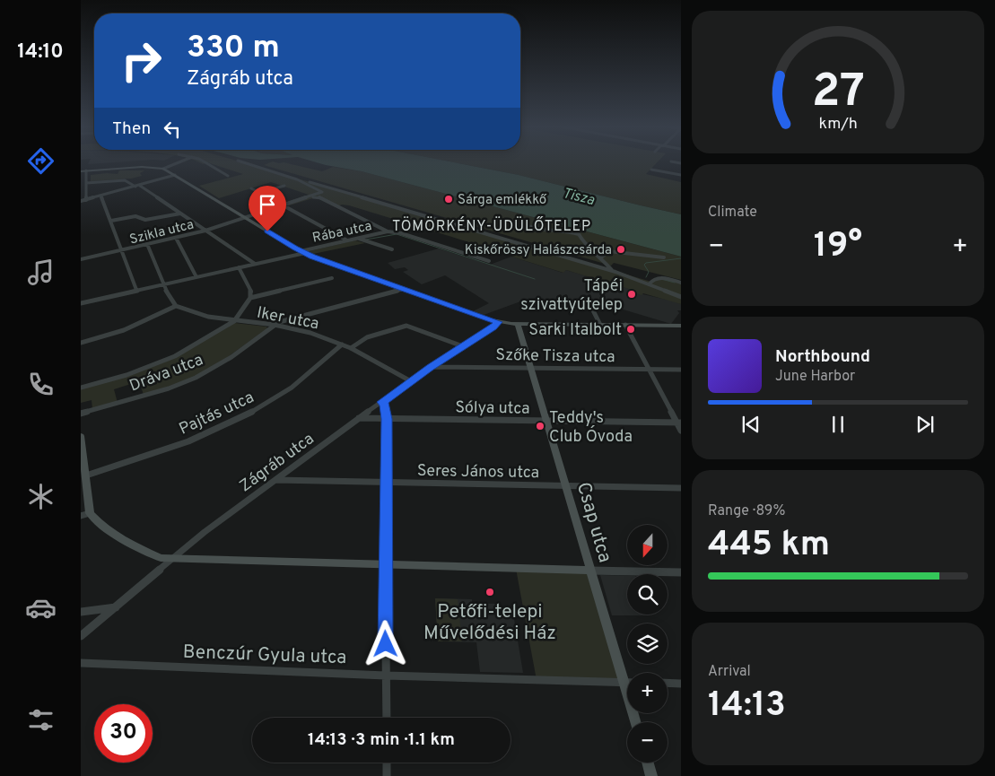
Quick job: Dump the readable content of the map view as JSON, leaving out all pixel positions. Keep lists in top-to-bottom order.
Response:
{
  "streets": {
    "main road": ["Csap utca"],
    "street": [
      "Szikla utca",
      "Rába utca",
      "Iker utca",
      "Szőke Tisza utca",
      "Dráva utca",
      "Sólya utca",
      "Pajtás utca",
      "Zágráb utca",
      "Seres János utca",
      "Benczúr Gyula utca"
    ]
  },
  "crossings": [
    ["Iker utca", "Dráva utca"],
    ["Iker utca", "Pajtás utca"],
    ["Iker utca", "Zágráb utca"],
    ["Szőke Tisza utca", "Zágráb utca"],
    ["Szőke Tisza utca", "Csap utca"],
    ["Sólya utca", "Zágráb utca"],
    ["Sólya utca", "Csap utca"],
    ["Zágráb utca", "Seres János utca"],
    ["Seres János utca", "Csap utca"]
  ],
  "districts": ["TÖMÖRKÉNY-ÜDÜLŐTELEP"],
  "water": ["Tisza"],
  "places": [
    "Sárga emlékkő",
    "Kiskőrössy Halászcsárda",
    "Tápéi szivattyútelep",
    "Sarki Italbolt",
    "Teddy's Club Óvoda",
    "Petőfi-telepi Művelődési Ház"
  ],
  "north": "bottom",
  "page": {
    "tabs": "14:10",
    "turn": ["330 m", "Zágráb utca"],
    "then": "Then",
    "tile": [
      "Climate",
      ["Range · 89%", "445 km"],
      ["Arrival", "14:13"]
    ],
    "heat": ["−", "19°", "+"],
    "song": ["Northbound", "June Harbor"],
    "map_buttons": ["+", "−"],
    "limit": "30",
    "trip": "14:13 · 3 min · 1.1 km",
    "gauge": ["27", "km/h"]
  }
}
